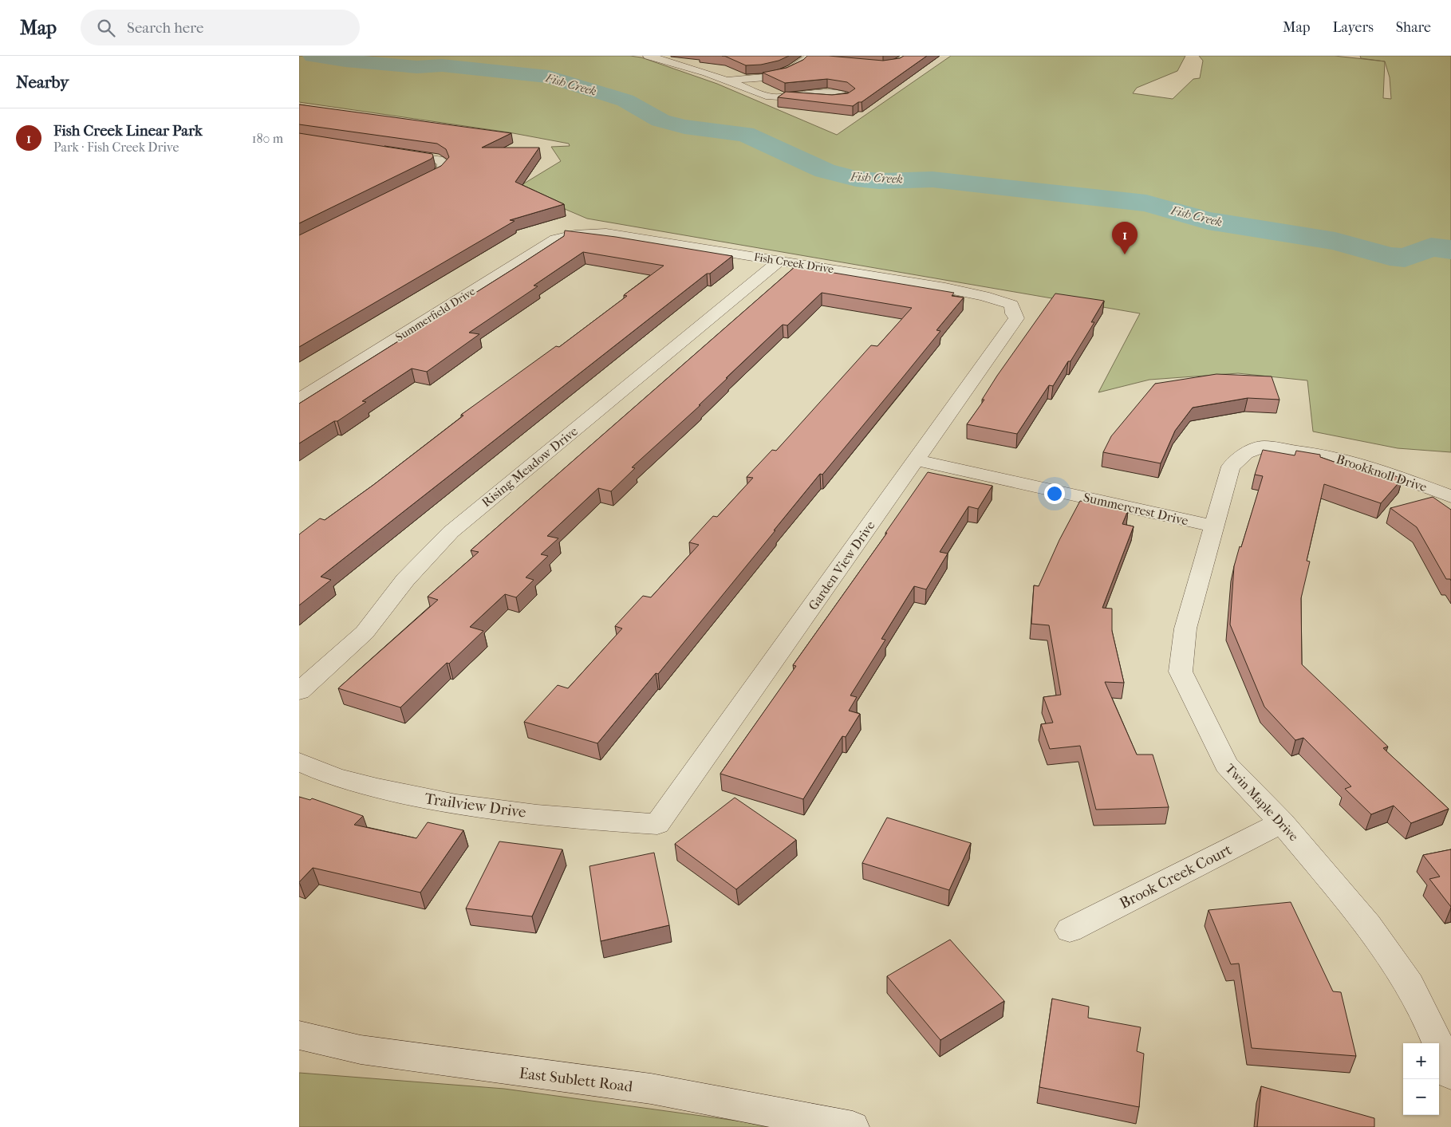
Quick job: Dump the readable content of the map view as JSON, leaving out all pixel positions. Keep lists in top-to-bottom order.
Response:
{
  "streets": {
    "street": [
      "Fish Creek Drive",
      "Summerfield Drive",
      "Rising Meadow Drive",
      "Brookknoll Drive",
      "Summercrest Drive",
      "Garden View Drive",
      "Twin Maple Drive",
      "Trailview Drive",
      "Brook Creek Court",
      "East Sublett Road"
    ]
  },
  "crossings": [
    ["Fish Creek Drive", "Summerfield Drive"],
    ["Fish Creek Drive", "Rising Meadow Drive"],
    ["Fish Creek Drive", "Garden View Drive"],
    ["Brookknoll Drive", "Twin Maple Drive"],
    ["Summercrest Drive", "Garden View Drive"],
    ["Summercrest Drive", "Twin Maple Drive"],
    ["Garden View Drive", "Trailview Drive"],
    ["Twin Maple Drive", "Brook Creek Court"]
  ],
  "water": ["Fish Creek"],
  "page": {
    "header": "Map",
    "search": "Search here",
    "nav": ["Map", "Layers", "Share"],
    "heading": "Nearby",
    "list": [
      {
        "mark": "1",
        "name": "Fish Creek Linear Park",
        "note": "Park · Fish Creek Drive",
        "value": "180 m"
      }
    ],
    "pins": "1",
    "map_buttons": ["+", "−"]
  }
}
